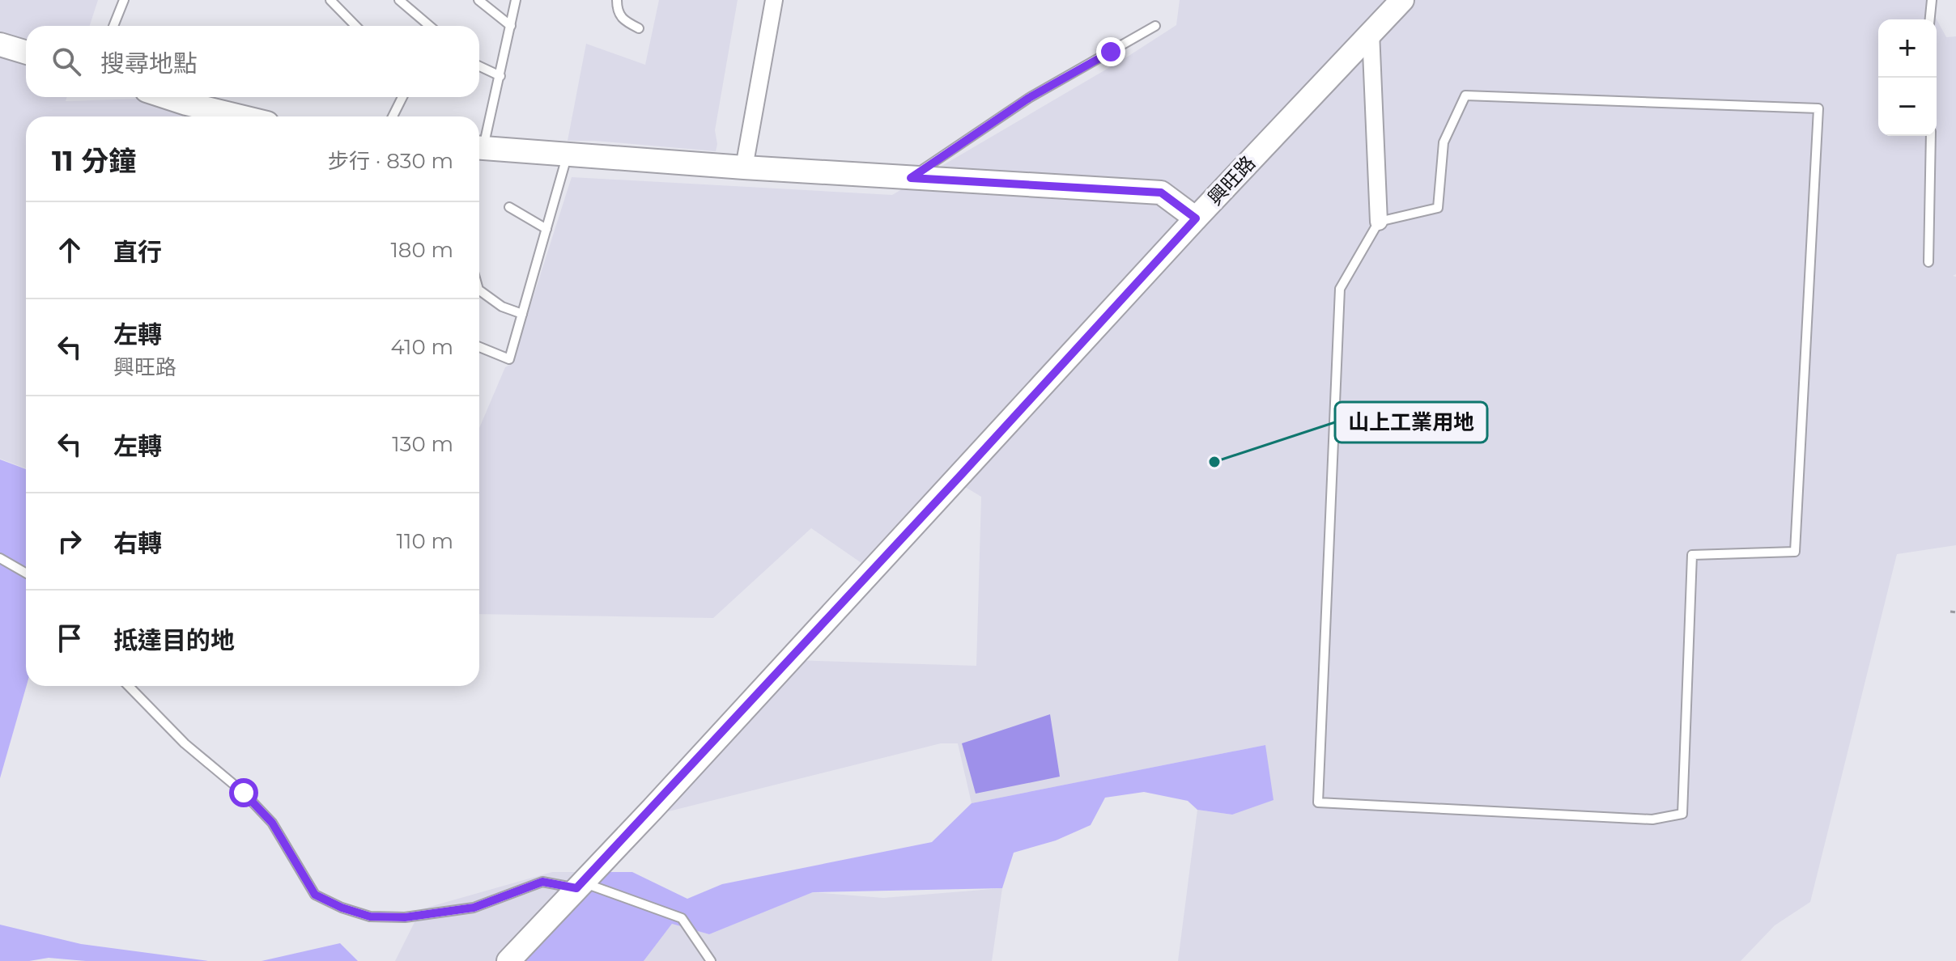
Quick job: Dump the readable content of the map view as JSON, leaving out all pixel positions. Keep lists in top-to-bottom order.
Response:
{
  "streets": {
    "street": ["興旺路"]
  },
  "places": ["山上工業用地"],
  "page": {
    "map_buttons": ["+", "−"],
    "search": "搜尋地點",
    "heading": ["11 分鐘", "步行 · 830 m"],
    "list": [
      ["直行", "180 m"],
      ["左轉", "興旺路", "410 m"],
      ["左轉", "130 m"],
      ["右轉", "110 m"],
      "抵達目的地"
    ]
  }
}
